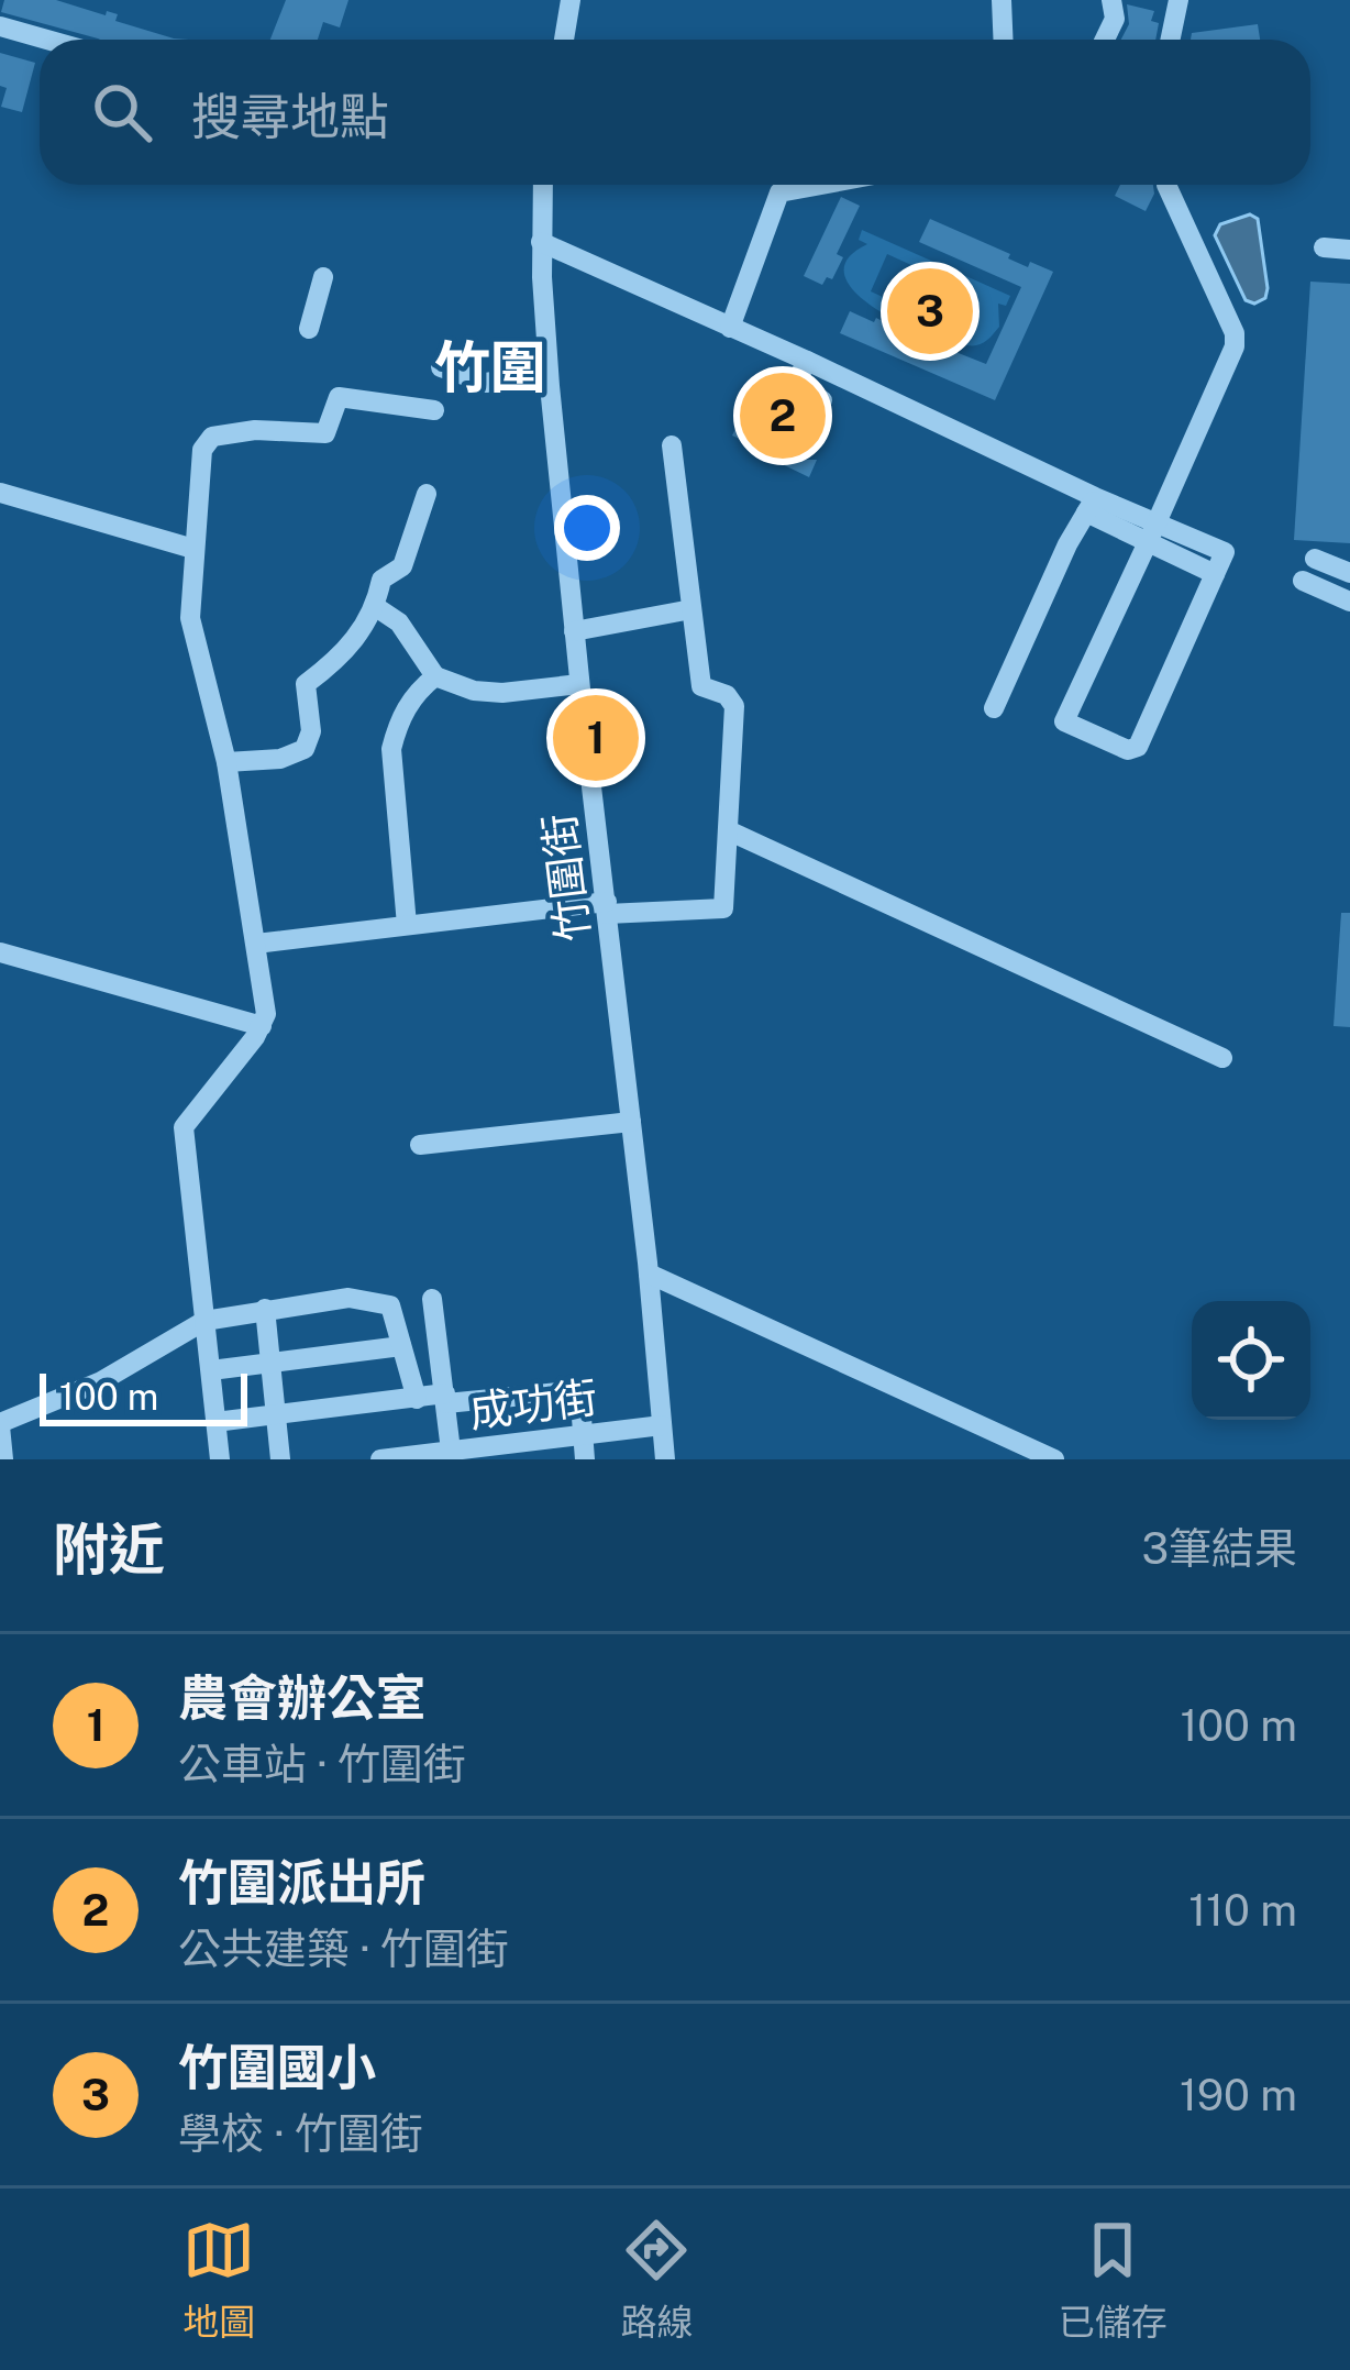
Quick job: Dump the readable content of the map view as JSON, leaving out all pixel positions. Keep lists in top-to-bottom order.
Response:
{
  "streets": {
    "street": ["竹圍街", "成功街"]
  },
  "crossings": [
    ["竹圍街", "成功街"]
  ],
  "districts": ["竹圍"],
  "scale_bar": "100 m",
  "page": {
    "search": "搜尋地點",
    "pins": ["3", "2", "1"],
    "scale": "100 m",
    "heading": ["附近", "3筆結果"],
    "list": [
      {
        "mark": "1",
        "name": "農會辦公室",
        "note": "公車站 · 竹圍街",
        "value": "100 m"
      },
      {
        "mark": "2",
        "name": "竹圍派出所",
        "note": "公共建築 · 竹圍街",
        "value": "110 m"
      },
      {
        "mark": "3",
        "name": "竹圍國小",
        "note": "學校 · 竹圍街",
        "value": "190 m"
      }
    ],
    "nav": ["地圖", "路線", "已儲存"]
  }
}
